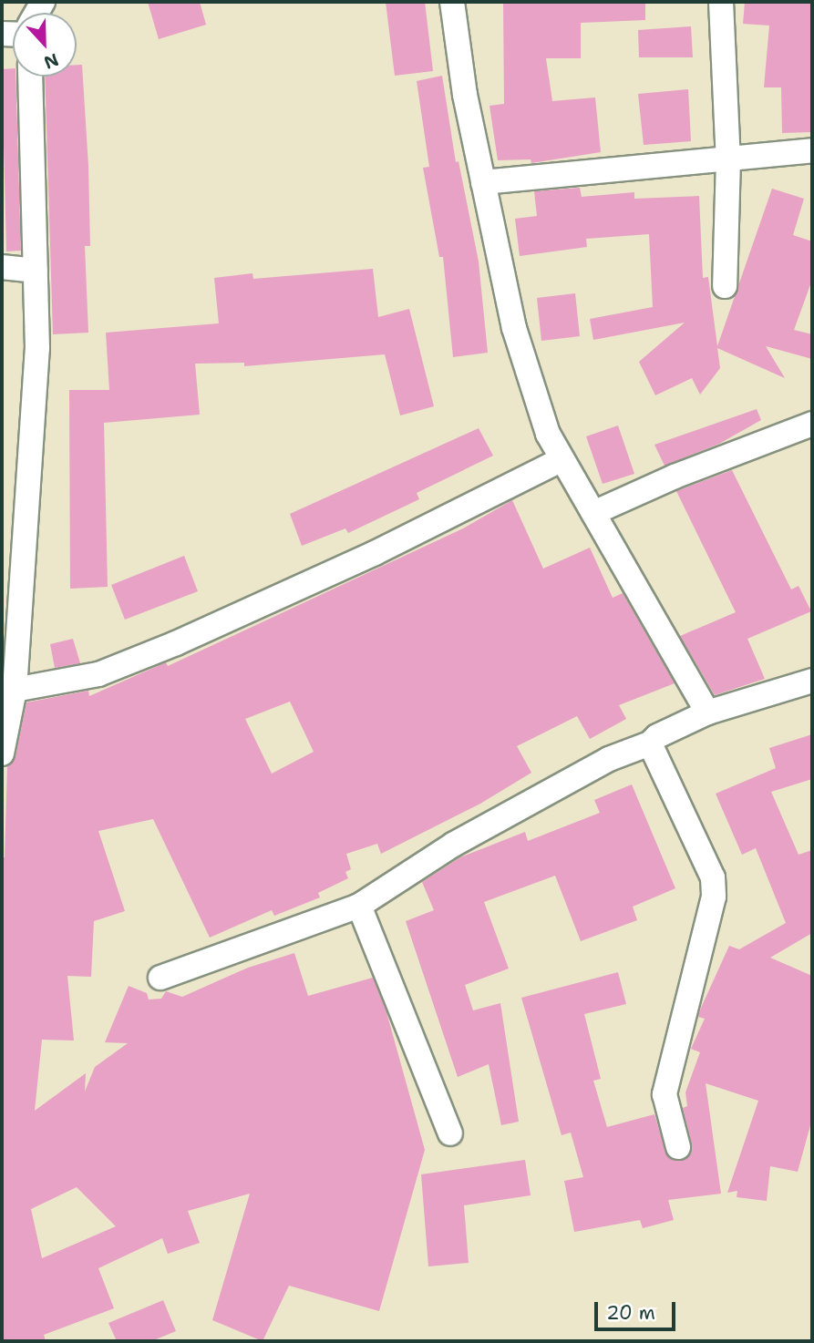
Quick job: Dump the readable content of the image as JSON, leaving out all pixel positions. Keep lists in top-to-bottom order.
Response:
{
  "scale_bar": "20 m",
  "north": "bottom"
}
